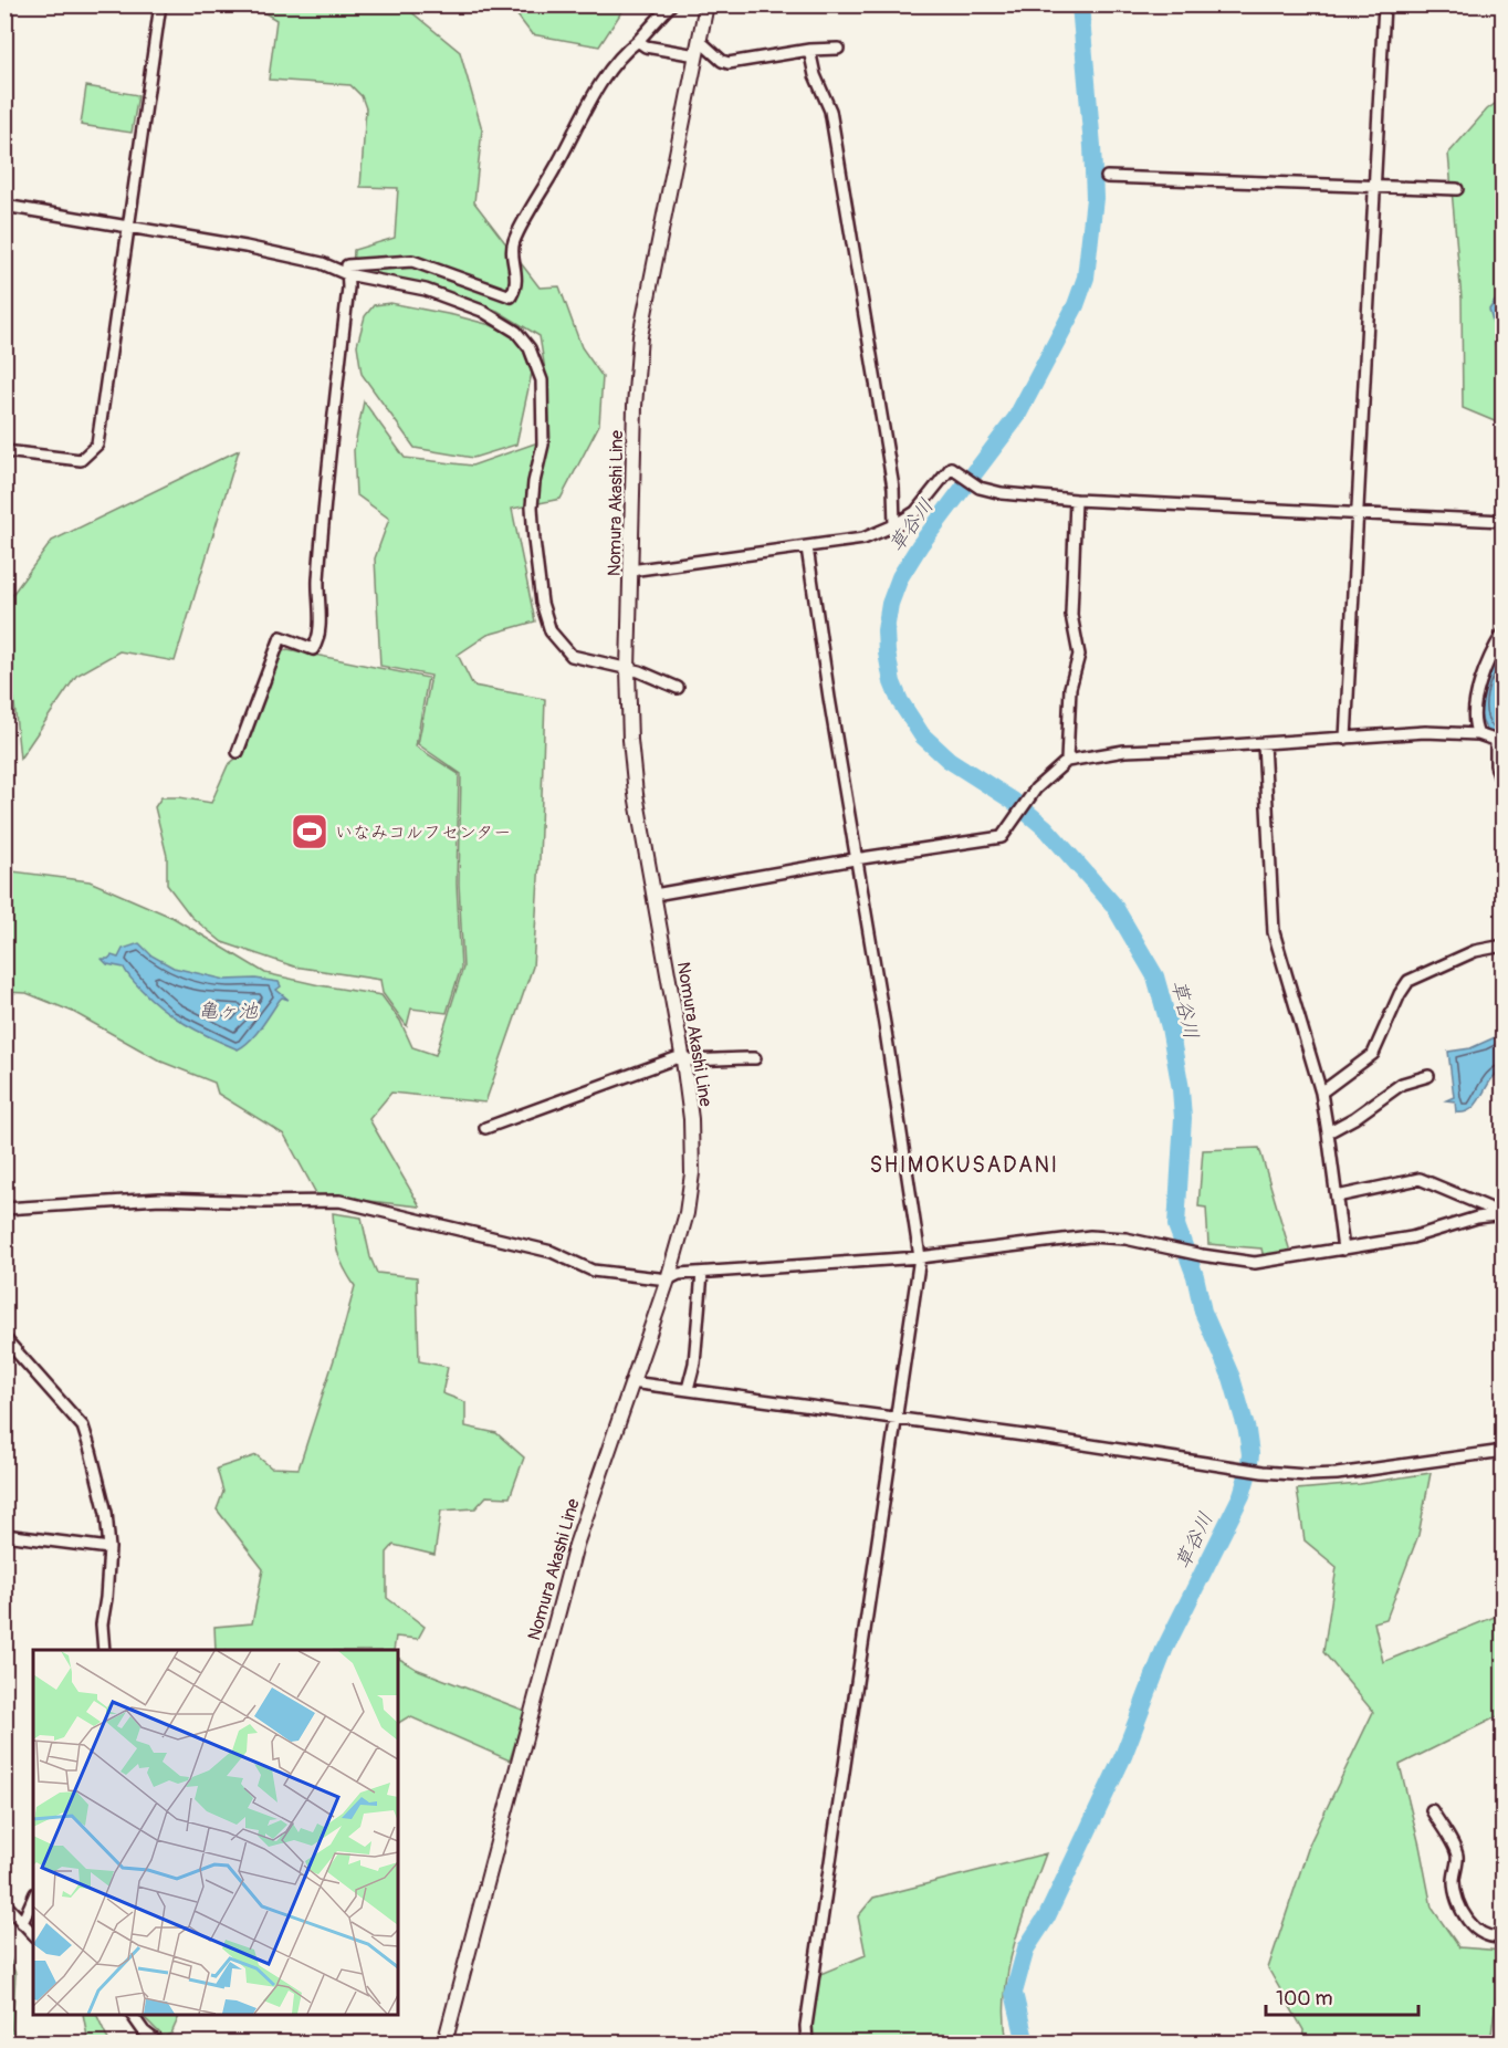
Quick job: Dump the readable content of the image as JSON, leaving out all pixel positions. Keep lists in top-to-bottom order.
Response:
{
  "streets": {
    "main road": ["Nomura Akashi Line"]
  },
  "districts": ["SHIMOKUSADANI"],
  "water": ["草谷川", "亀ヶ池"],
  "places": {
    "sports": ["いなみコルフセンター"]
  },
  "scale_bar": "100 m"
}
